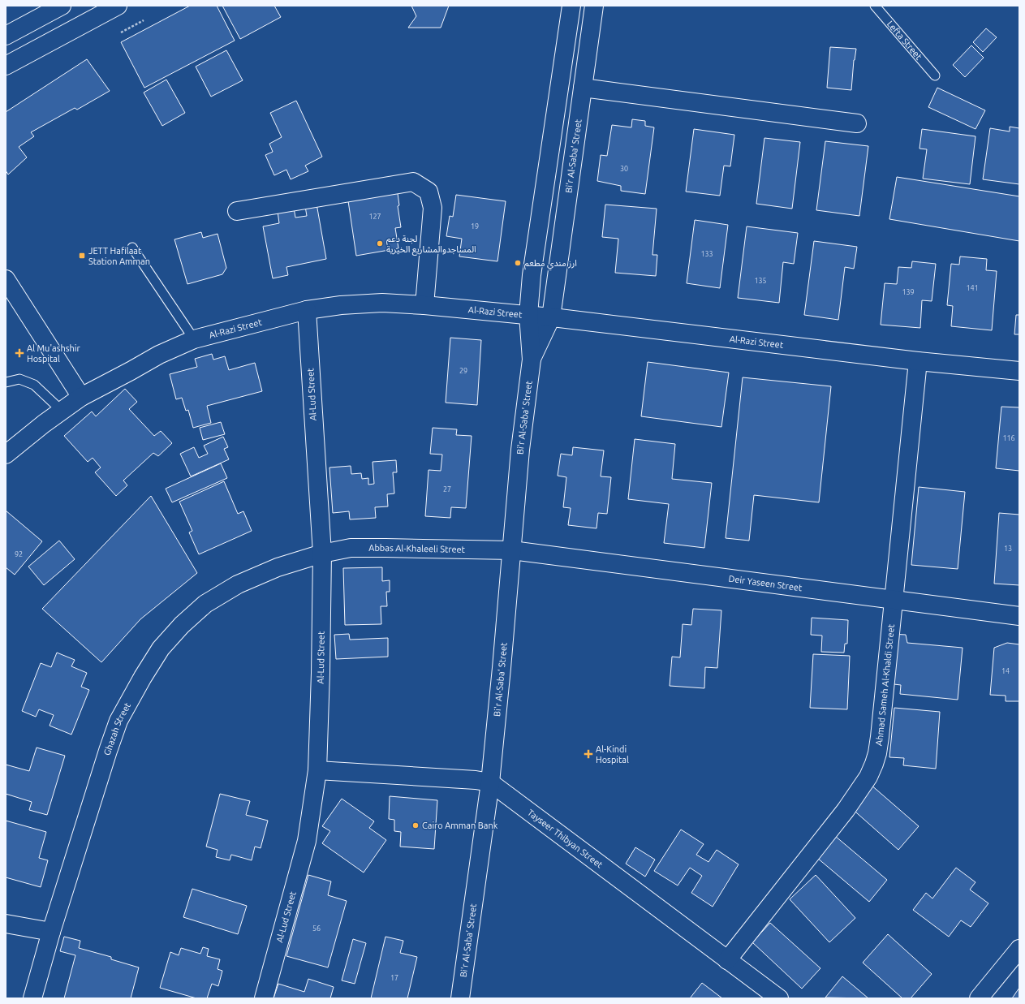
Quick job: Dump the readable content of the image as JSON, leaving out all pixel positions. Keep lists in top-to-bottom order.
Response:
{
  "streets": {
    "street": [
      "Bi'r Al-Saba' Street",
      "Al-Razi Street",
      "Al-Lud Street",
      "Abbas Al-Khaleeli Street",
      "Deir Yaseen Street",
      "Ahmad Sameh Al-Khaldi Street",
      "Ghazah Street",
      "Tayseer Thibyan Street"
    ],
    "lane": ["Lefta Street"]
  },
  "crossings": [
    ["Bi'r Al-Saba' Street", "Al-Razi Street"],
    ["Bi'r Al-Saba' Street", "Abbas Al-Khaleeli Street"],
    ["Bi'r Al-Saba' Street", "Deir Yaseen Street"],
    ["Bi'r Al-Saba' Street", "Tayseer Thibyan Street"],
    ["Al-Razi Street", "Al-Lud Street"],
    ["Al-Razi Street", "Ahmad Sameh Al-Khaldi Street"],
    ["Al-Lud Street", "Abbas Al-Khaleeli Street"],
    ["Al-Lud Street", "Ghazah Street"],
    ["Al-Lud Street", "Tayseer Thibyan Street"],
    ["Abbas Al-Khaleeli Street", "Deir Yaseen Street"],
    ["Abbas Al-Khaleeli Street", "Ghazah Street"],
    ["Deir Yaseen Street", "Ahmad Sameh Al-Khaldi Street"],
    ["Ahmad Sameh Al-Khaldi Street", "Tayseer Thibyan Street"]
  ],
  "places": {
    "other": ["لجنة دعم المساجدوالمشاريع الخيرية", "ارز مندي مطعم", "Cairo Amman Bank"],
    "transit": ["JETT Hafilaat Station Amman"],
    "health": ["Al Mu'ashshir Hospital", "Al-Kindi Hospital"]
  },
  "house_numbers": [
    "30",
    "127",
    "19",
    "133",
    "135",
    "141",
    "139",
    "29",
    "116",
    "27",
    "13",
    "92",
    "14",
    "56",
    "17"
  ]
}
